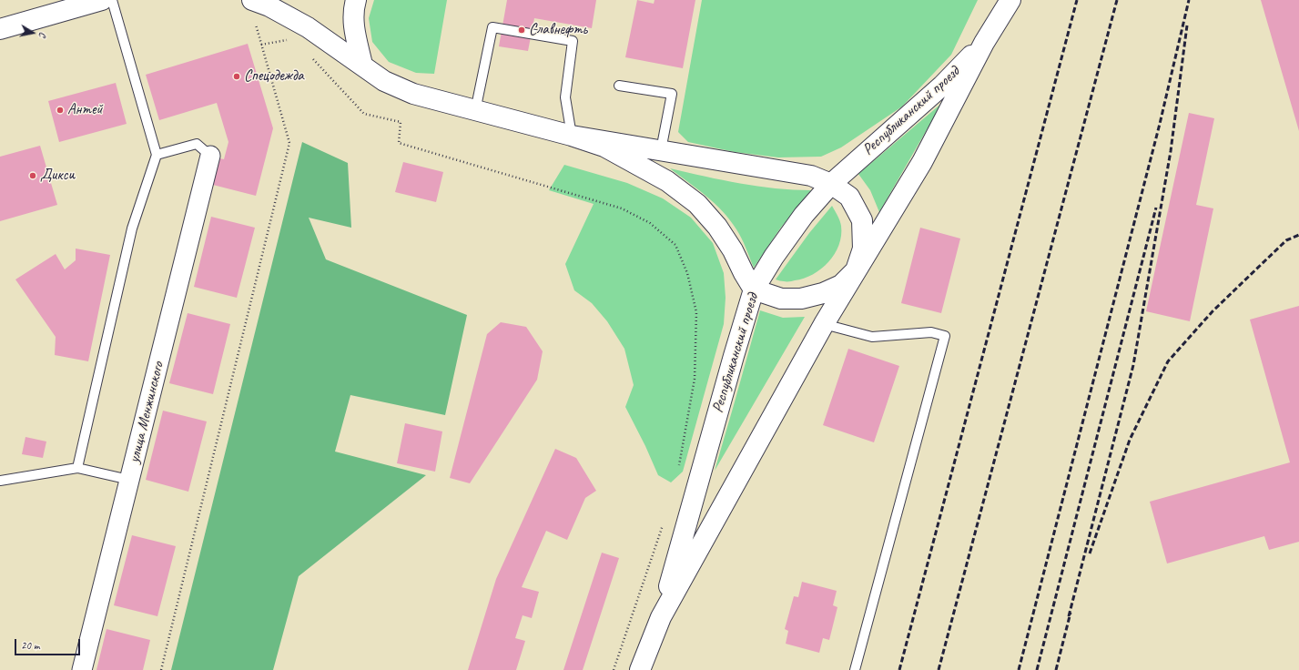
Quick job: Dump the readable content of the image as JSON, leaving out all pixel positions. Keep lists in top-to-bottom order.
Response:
{
  "streets": {
    "main road": ["Республиканский проезд"],
    "street": ["улица Менжинского"]
  },
  "places": [
    "Славнефть",
    "Спецодежда",
    "Антей",
    "Дикси"
  ],
  "scale_bar": "20 m",
  "north": "right"
}
